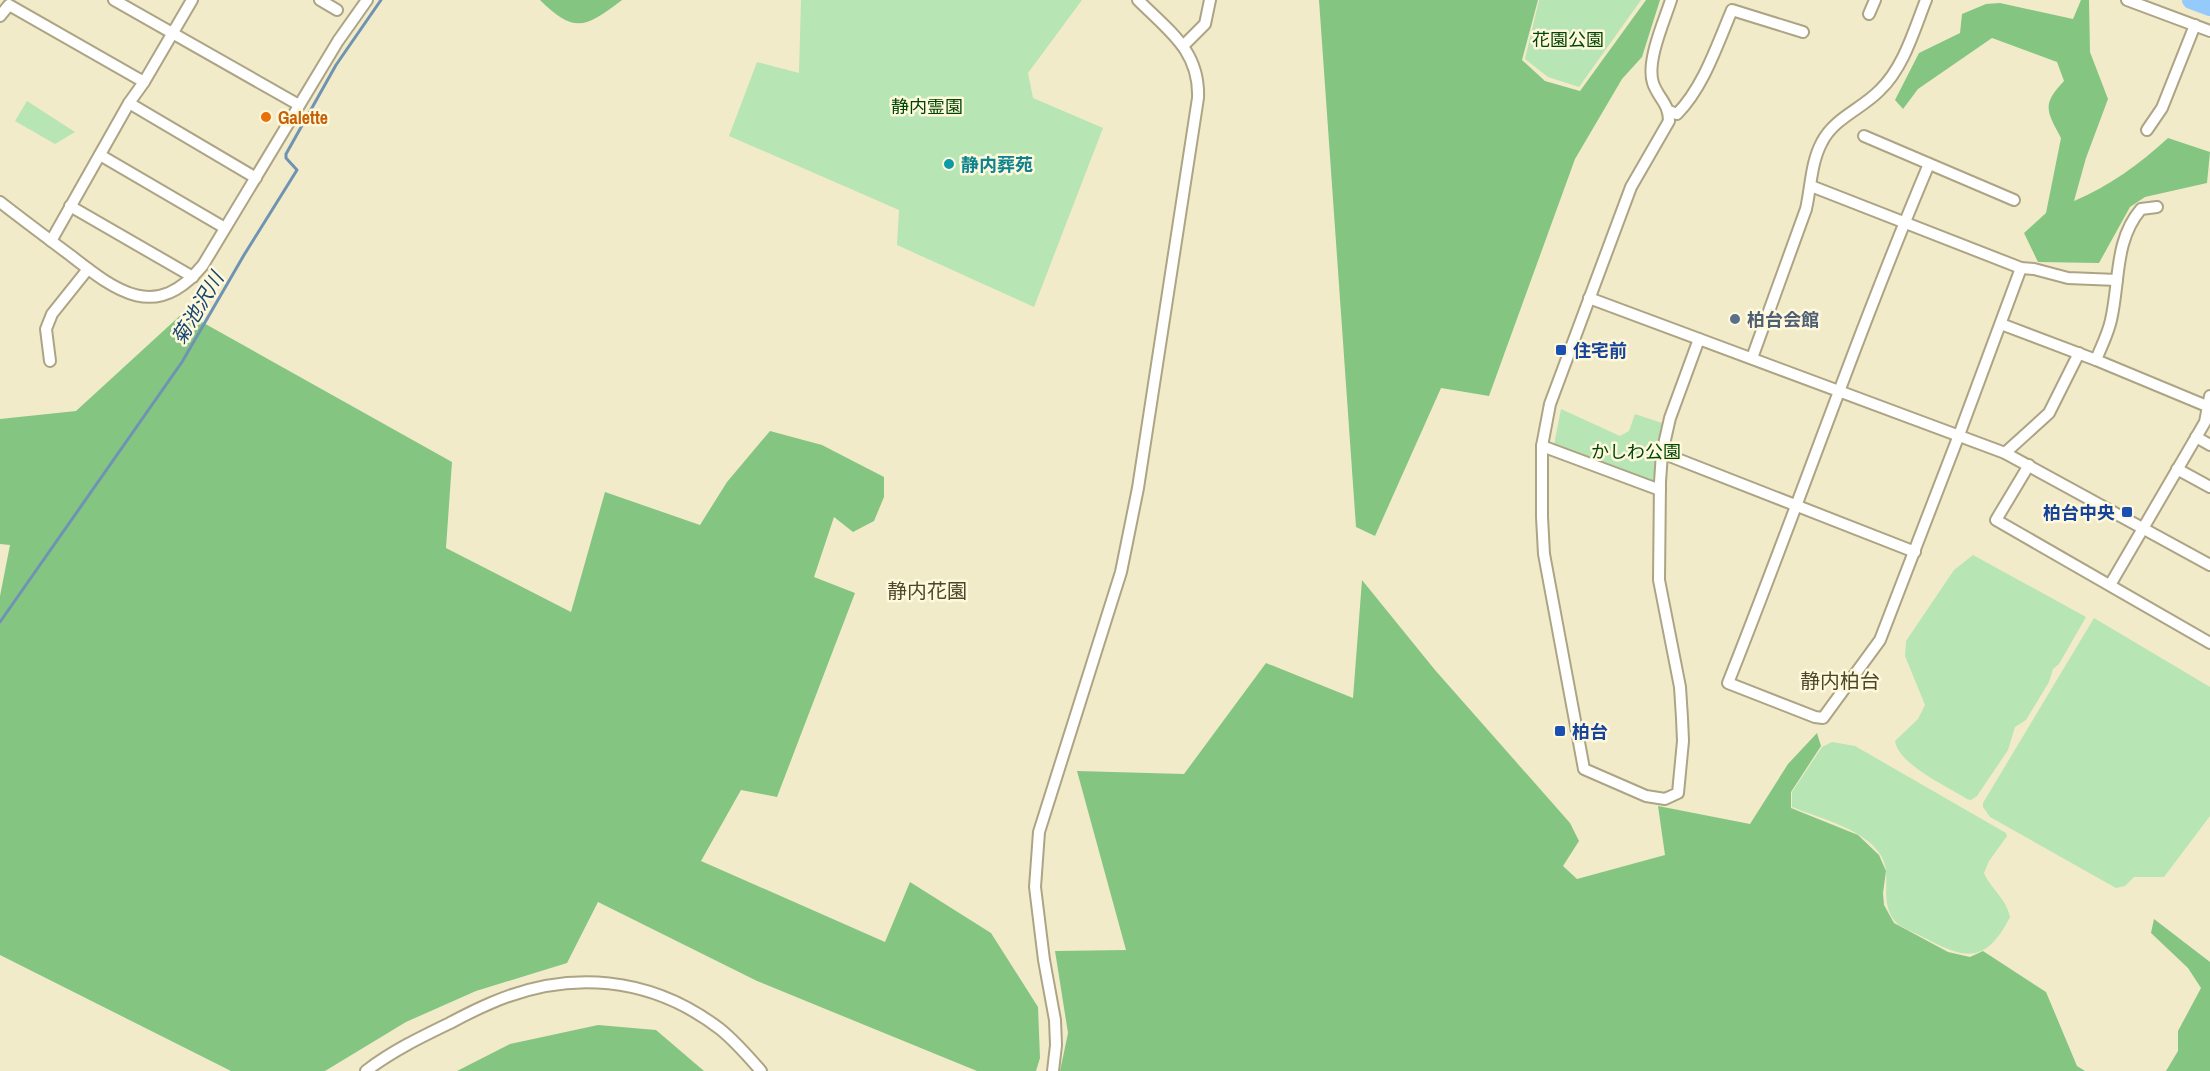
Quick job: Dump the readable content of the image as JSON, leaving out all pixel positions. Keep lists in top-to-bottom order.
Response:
{
  "districts": ["静内花園", "静内柏台"],
  "water": ["菊池沢川"],
  "parks": ["花園公園", "静内霊園", "かしわ公園"],
  "places": {
    "other": ["Galette", "静内葬苑", "柏台会館"],
    "transit": ["住宅前", "柏台中央", "柏台"]
  }
}
